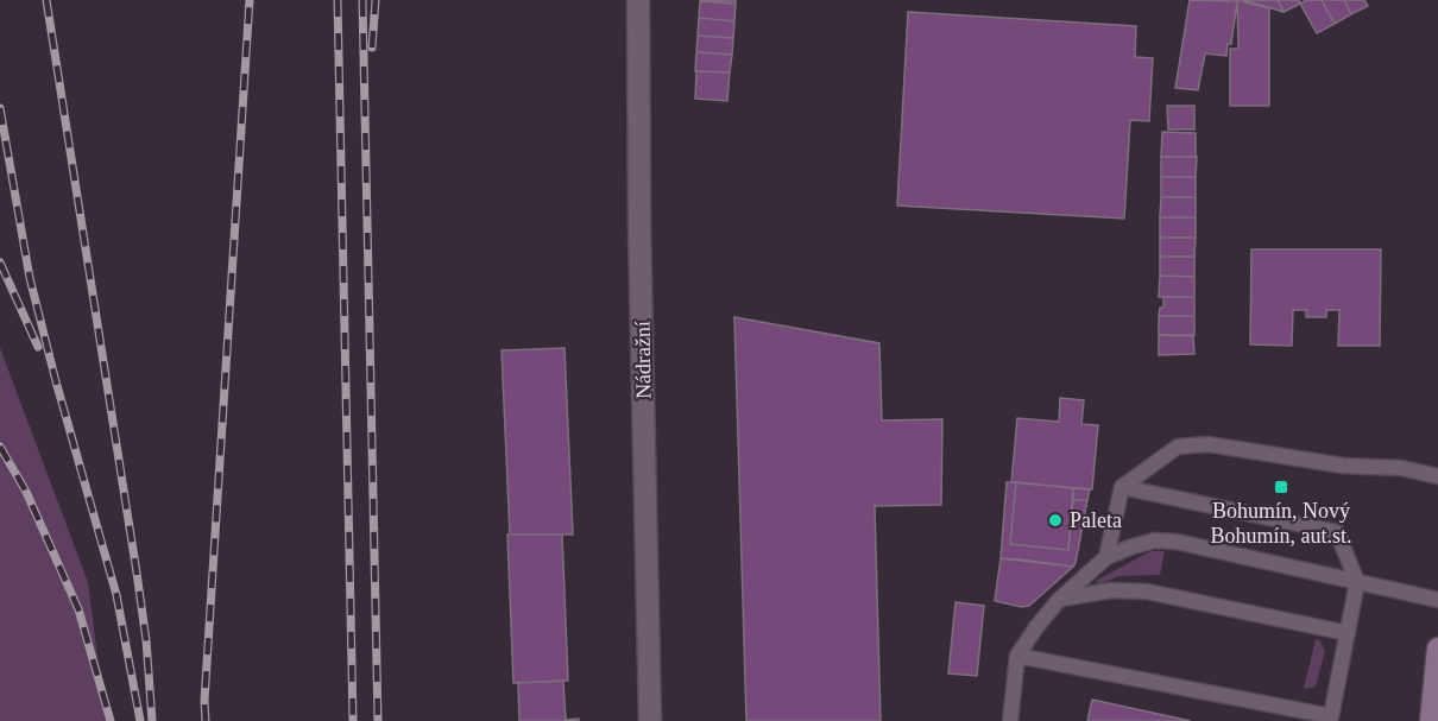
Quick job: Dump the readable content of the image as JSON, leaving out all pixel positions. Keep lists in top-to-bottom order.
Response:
{
  "streets": {
    "street": ["Nádražní"]
  },
  "places": {
    "transit": ["Bohumín, Nový Bohumín, aut.st."],
    "other": ["Paleta"]
  }
}
